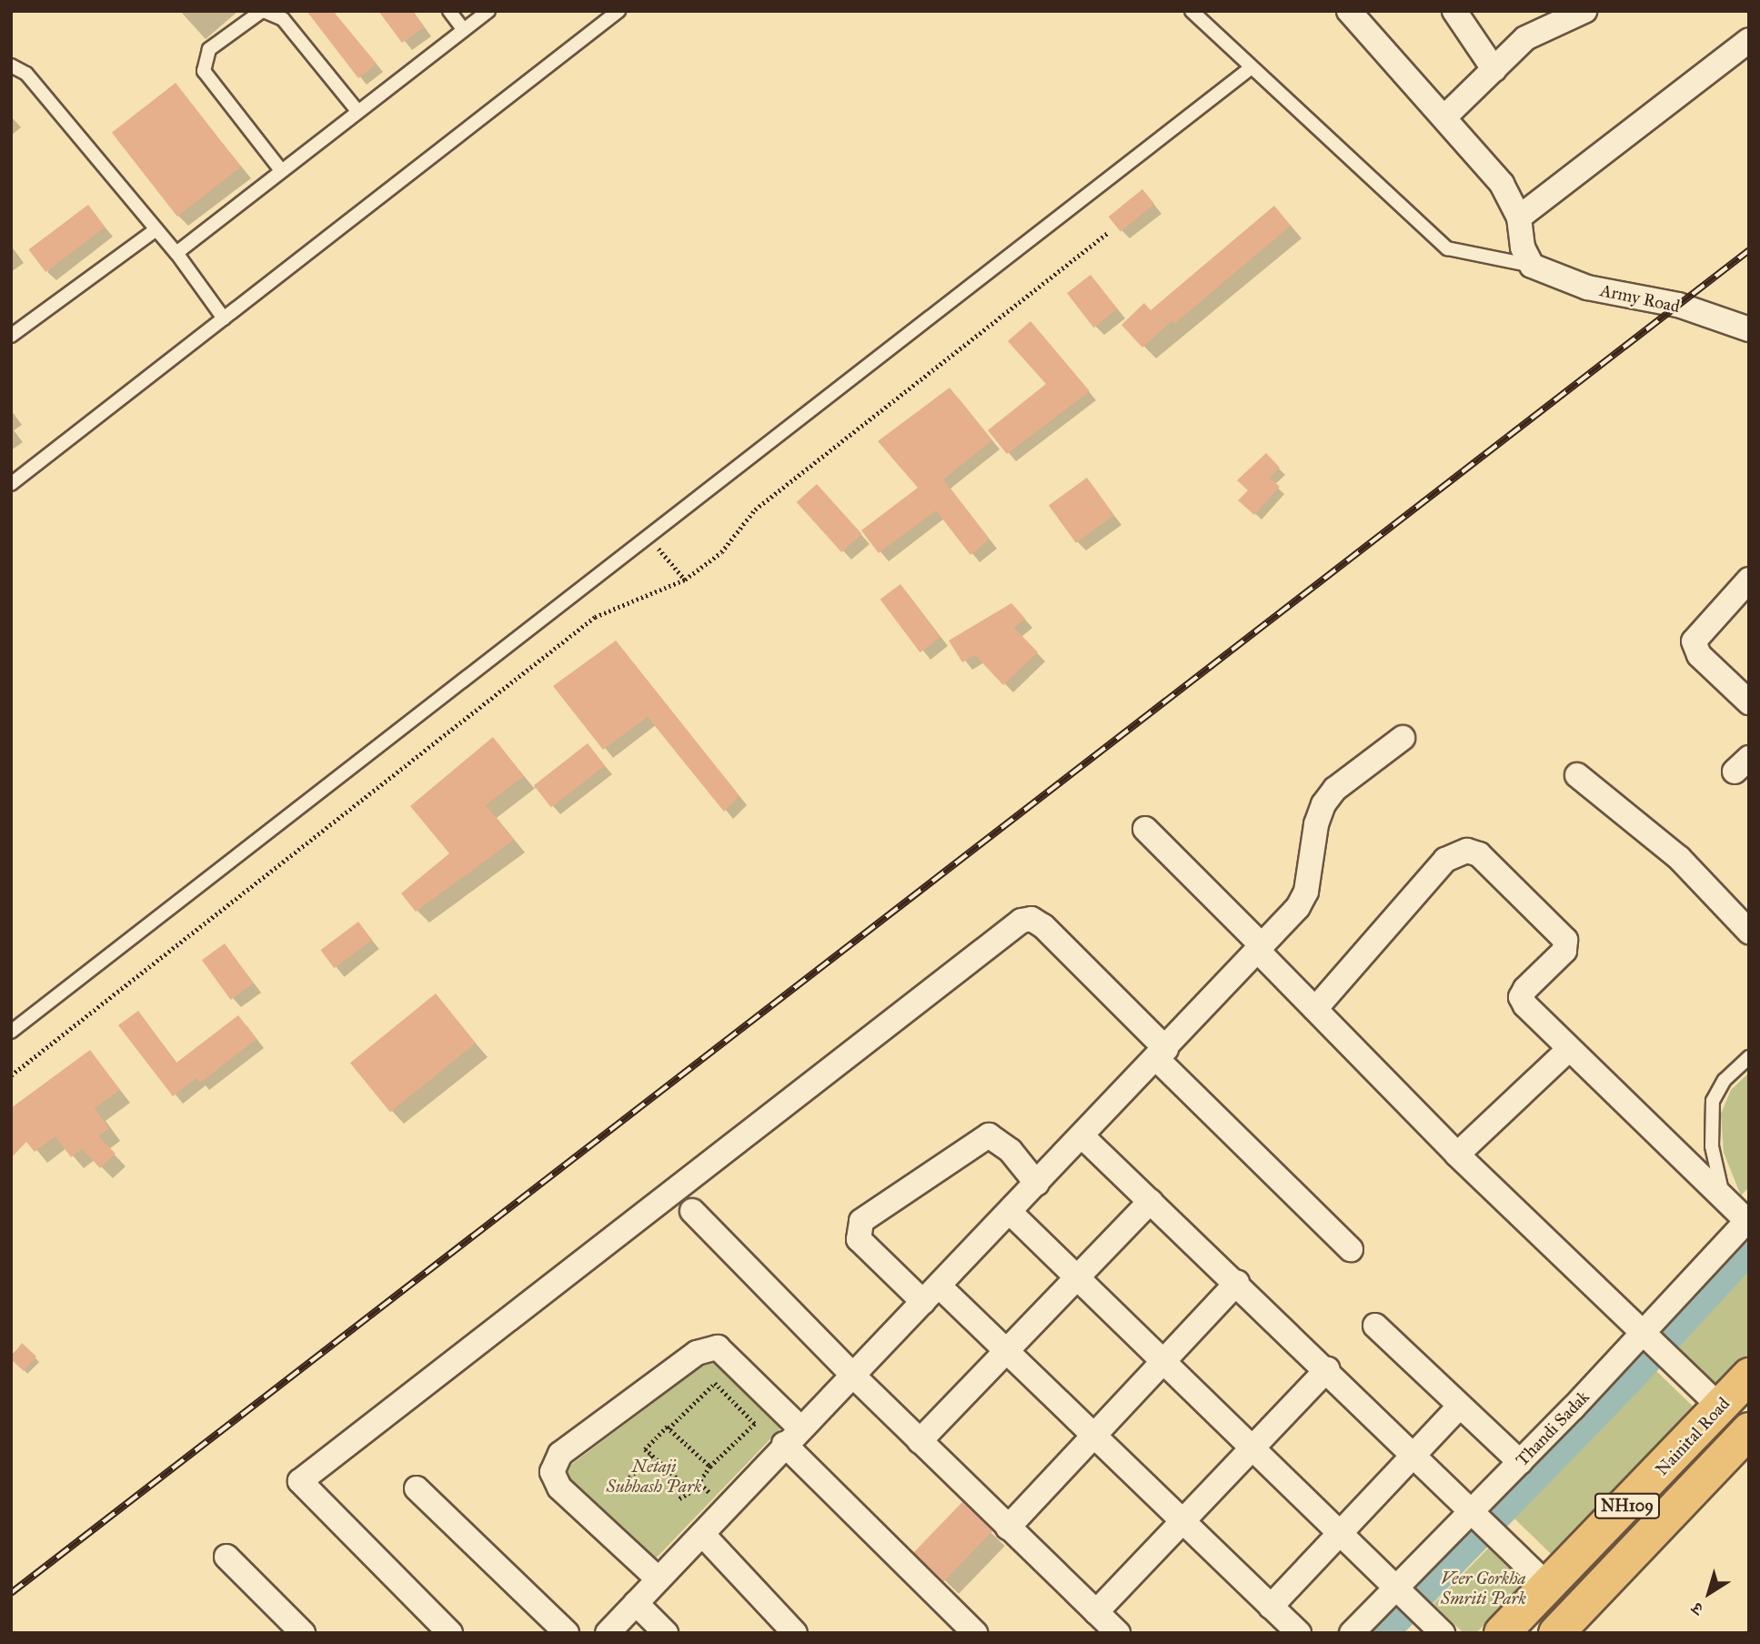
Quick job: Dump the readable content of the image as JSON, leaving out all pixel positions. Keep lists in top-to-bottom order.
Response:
{
  "streets": {
    "highway": ["Nainital Road", "NH109"],
    "street": ["Army Road", "Thandi Sadak"]
  },
  "parks": ["Netaji Subhash Park", "Veer Gorkha Smriti Park"],
  "north": "bottom left"
}
